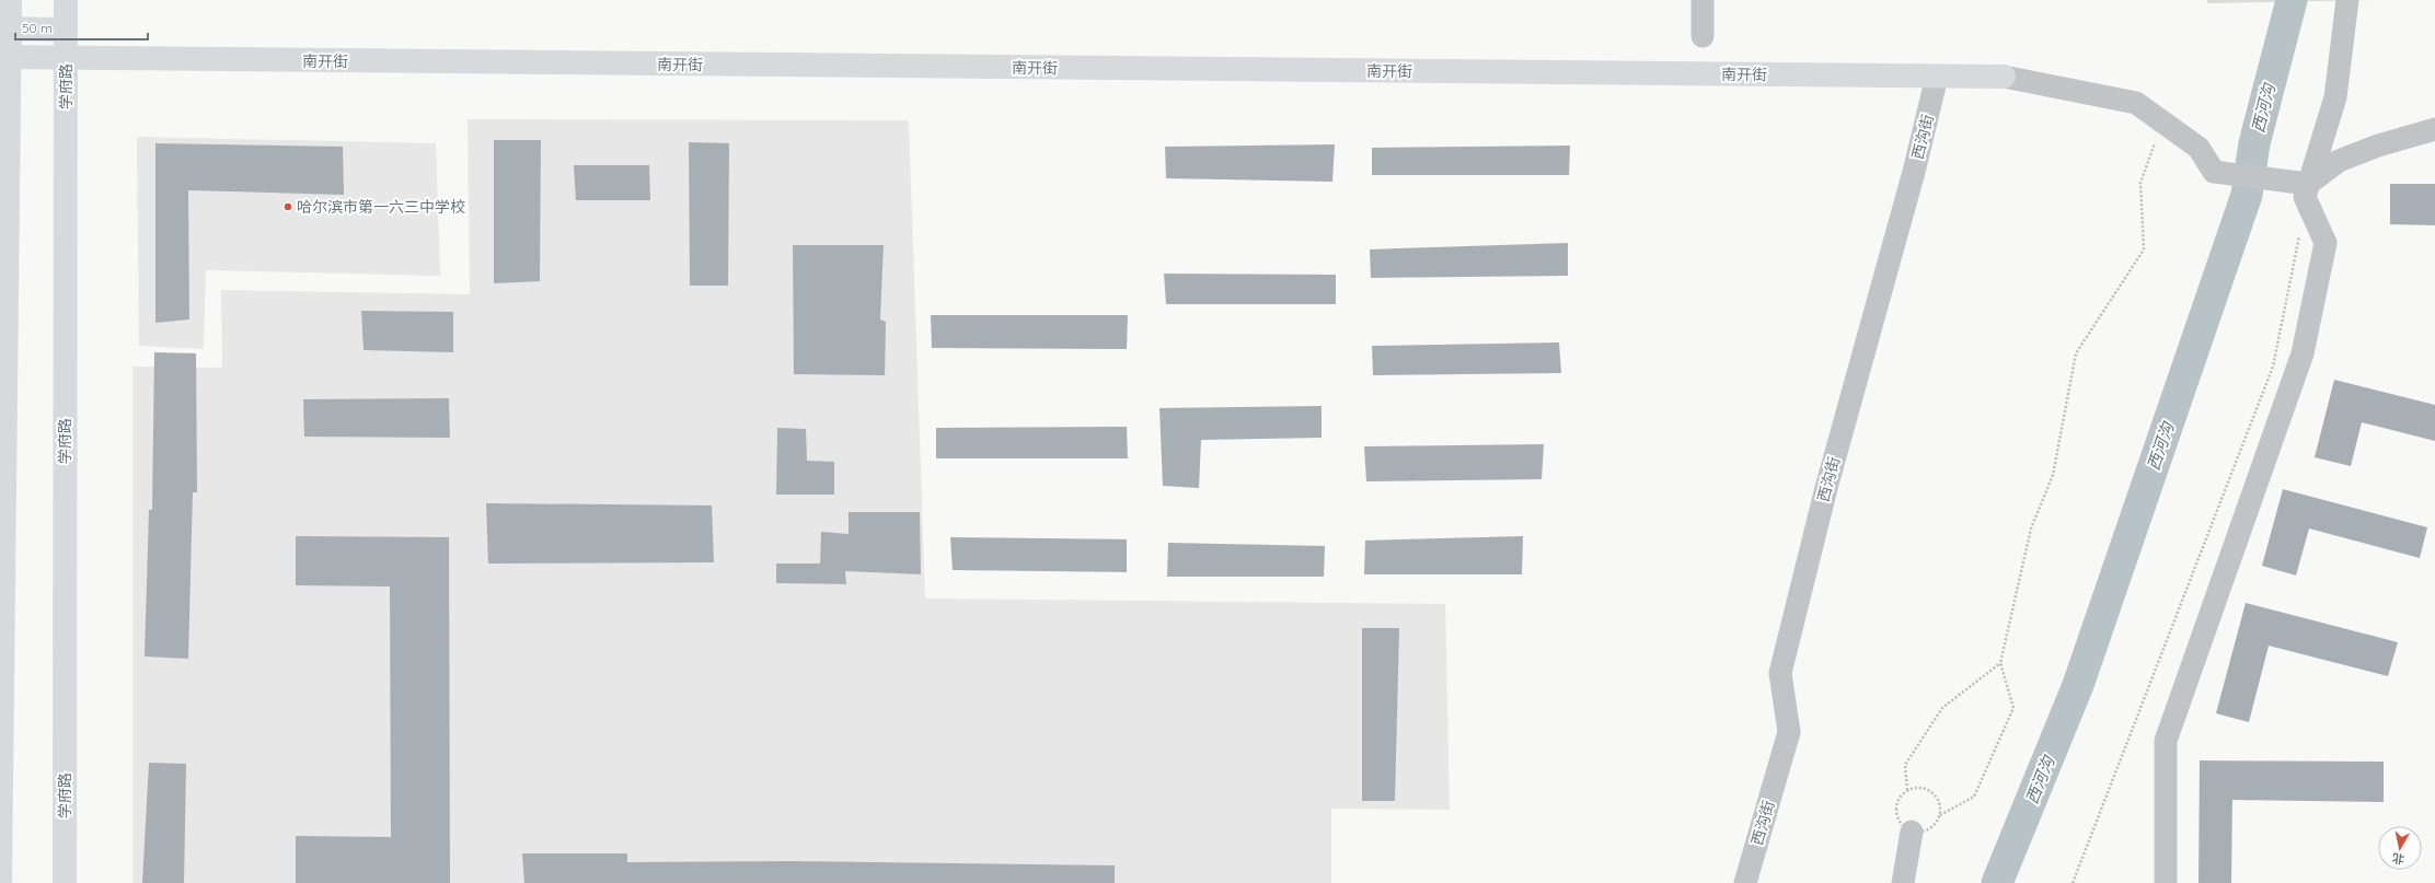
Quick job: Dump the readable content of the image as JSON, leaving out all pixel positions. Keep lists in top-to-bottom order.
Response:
{
  "streets": {
    "main road": ["南开街", "学府路"],
    "street": ["西沟街"]
  },
  "crossings": [
    ["南开街", "学府路"],
    ["南开街", "西沟街"]
  ],
  "water": ["西河沟"],
  "places": ["哈尔滨市第一六三中学校"],
  "scale_bar": "50 m",
  "north": "bottom"
}
